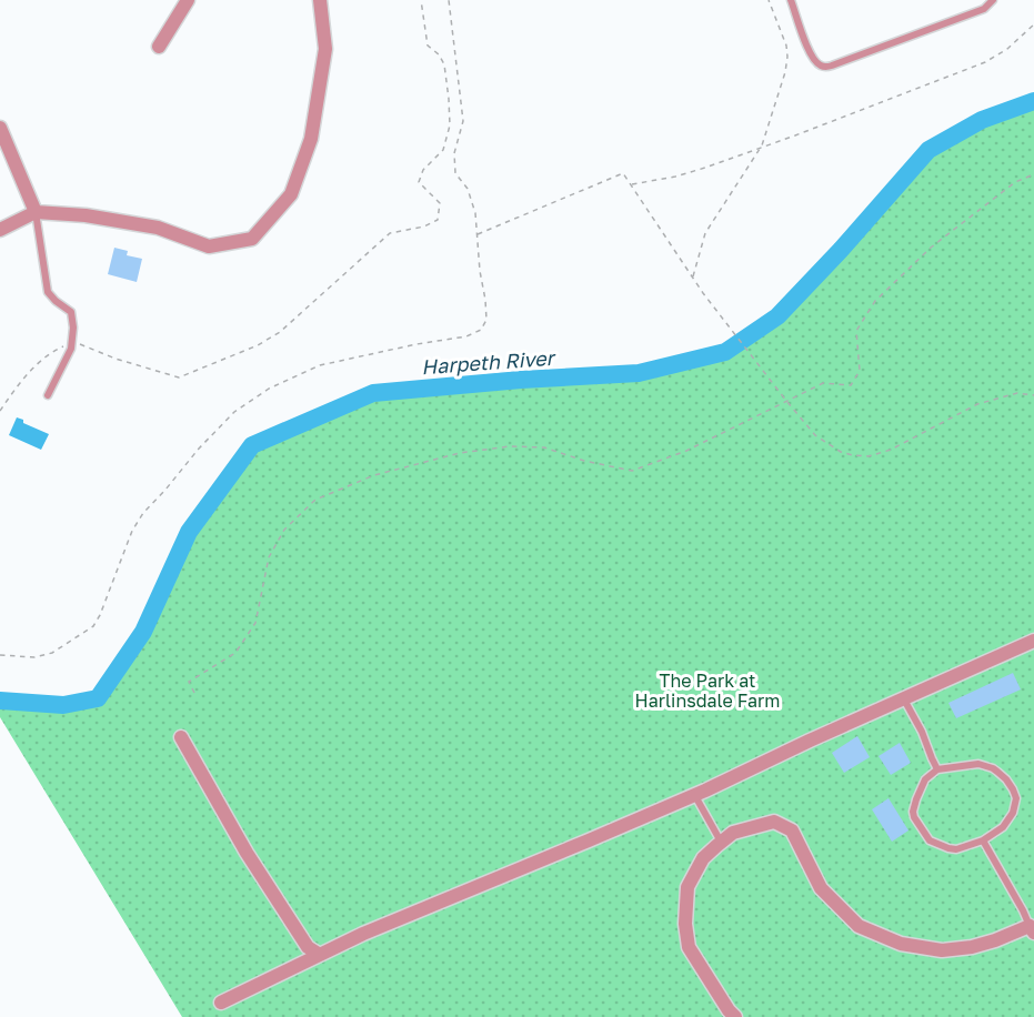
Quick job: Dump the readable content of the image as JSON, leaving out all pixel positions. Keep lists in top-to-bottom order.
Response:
{
  "water": ["Harpeth River"],
  "parks": ["The Park at Harlinsdale Farm"]
}
